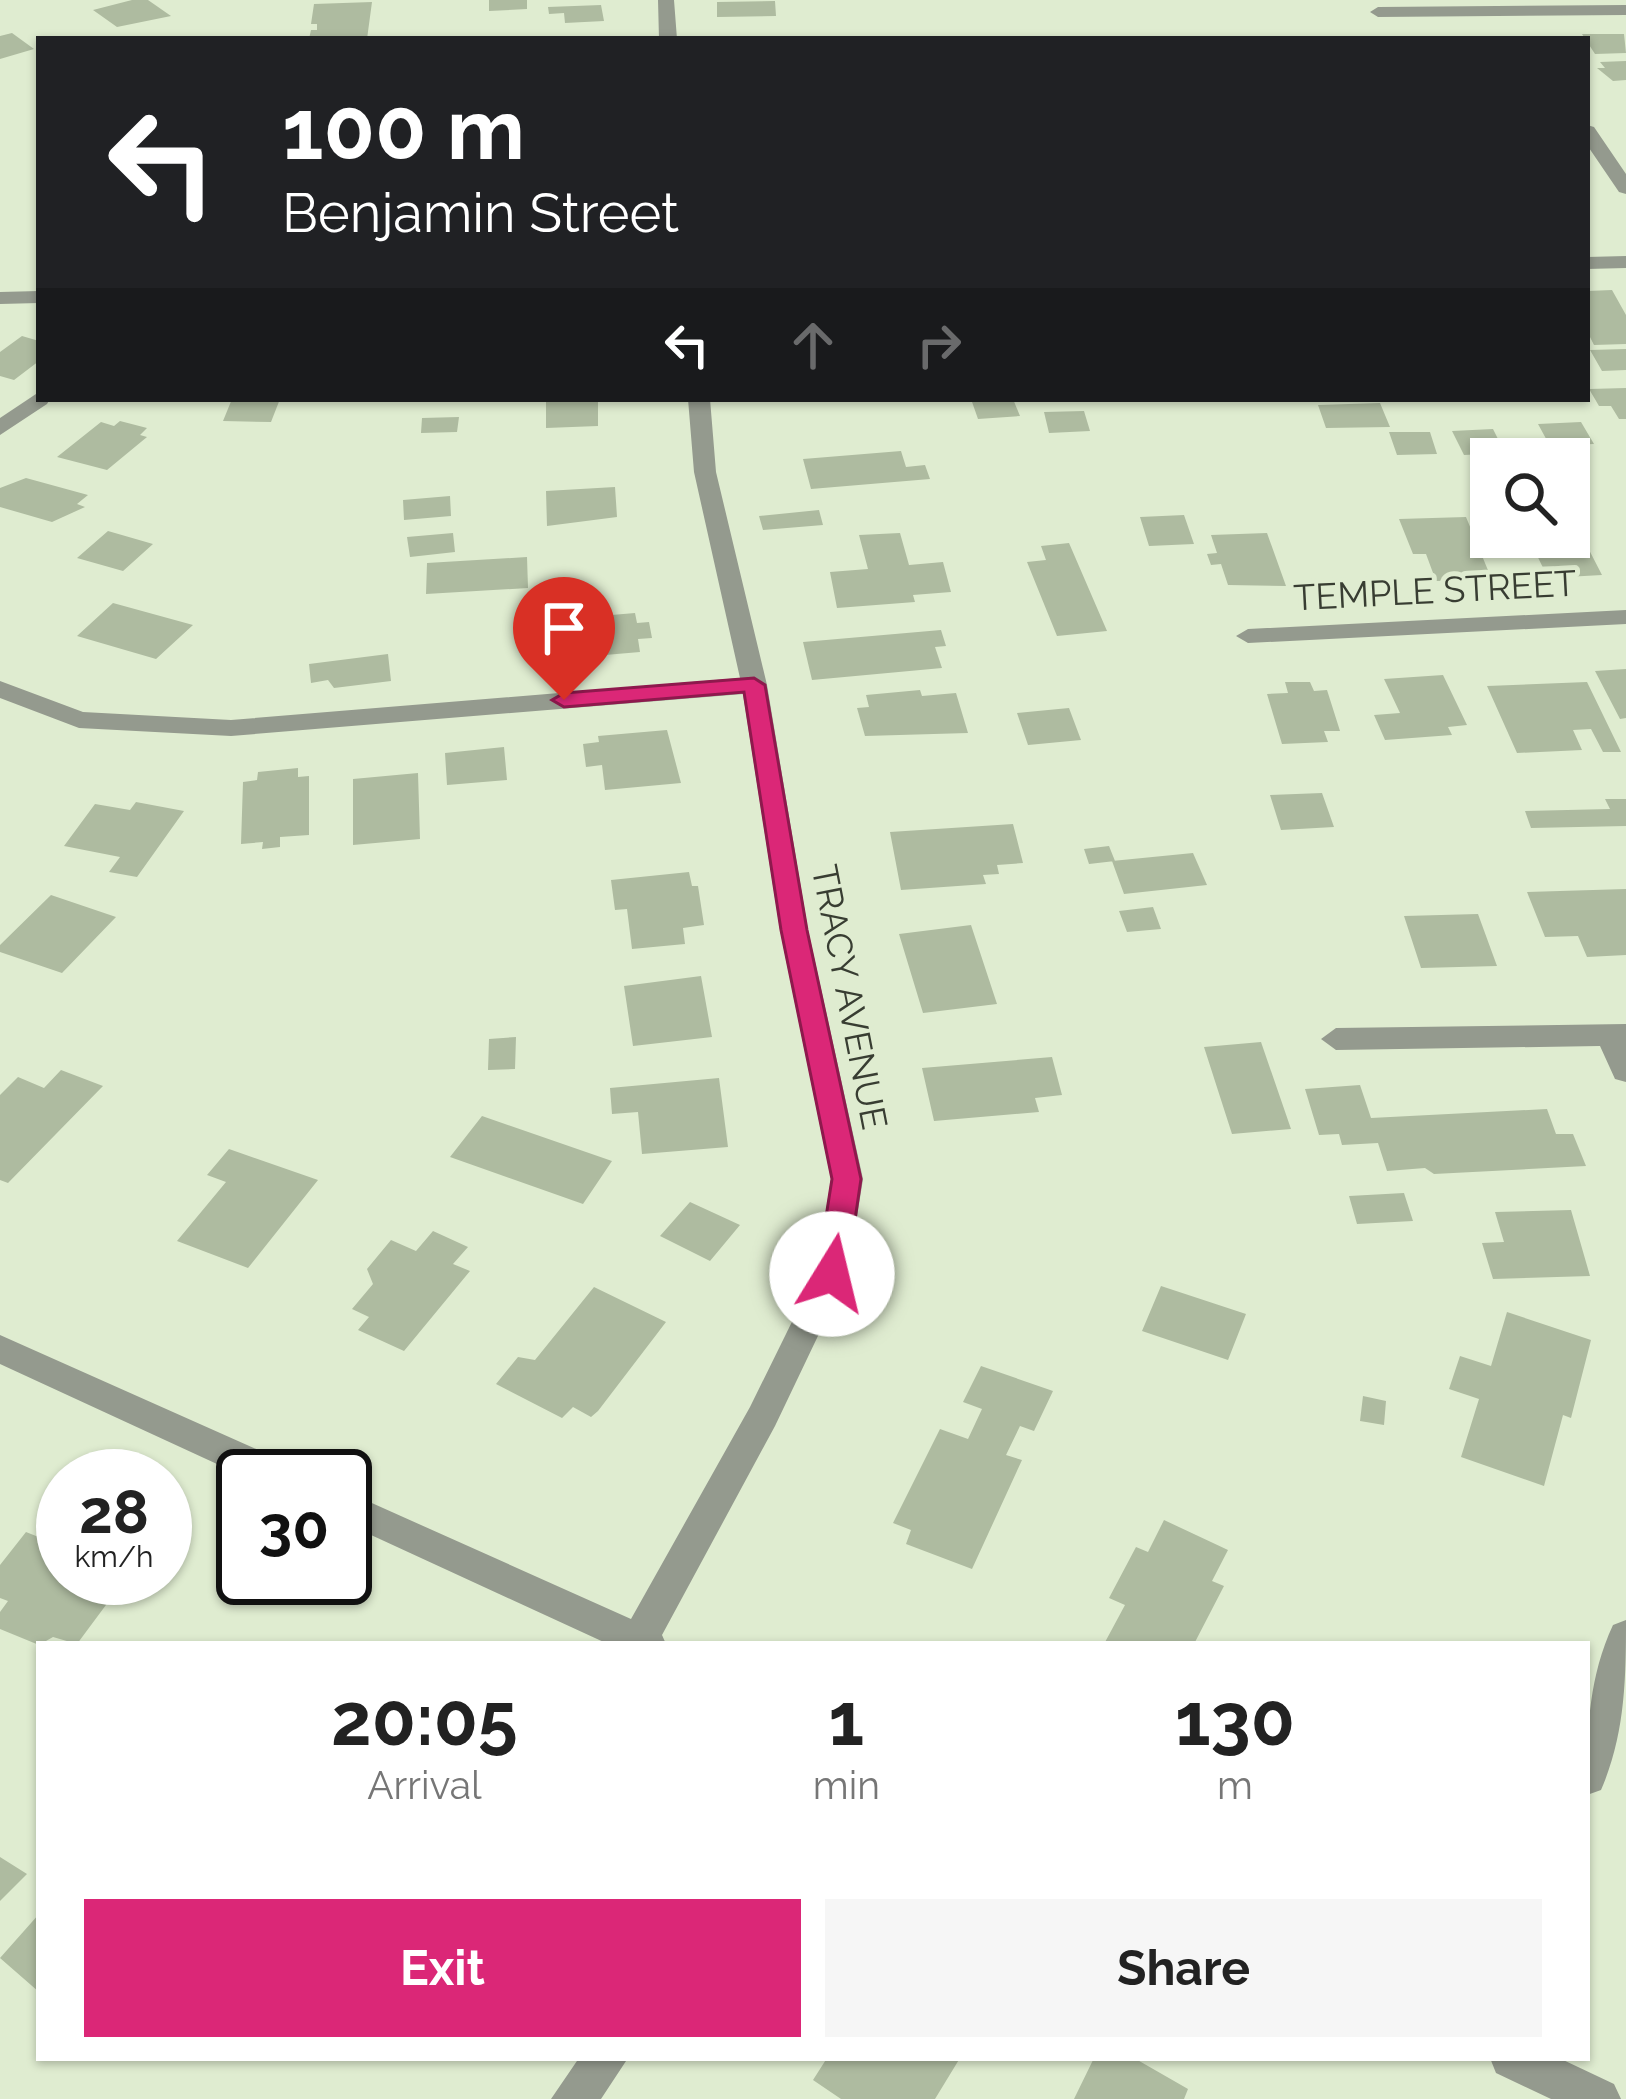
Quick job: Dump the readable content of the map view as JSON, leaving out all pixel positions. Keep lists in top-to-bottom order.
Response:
{
  "streets": {
    "street": ["TEMPLE STREET", "TRACY AVENUE"]
  },
  "page": {
    "turn": ["100 m", "Benjamin Street"],
    "speed": "28 km/h",
    "limit": "30",
    "eta": [
      "20:05",
      "Arrival",
      "1",
      "min",
      "130",
      "m"
    ],
    "buttons": ["Exit", "Share"]
  }
}
